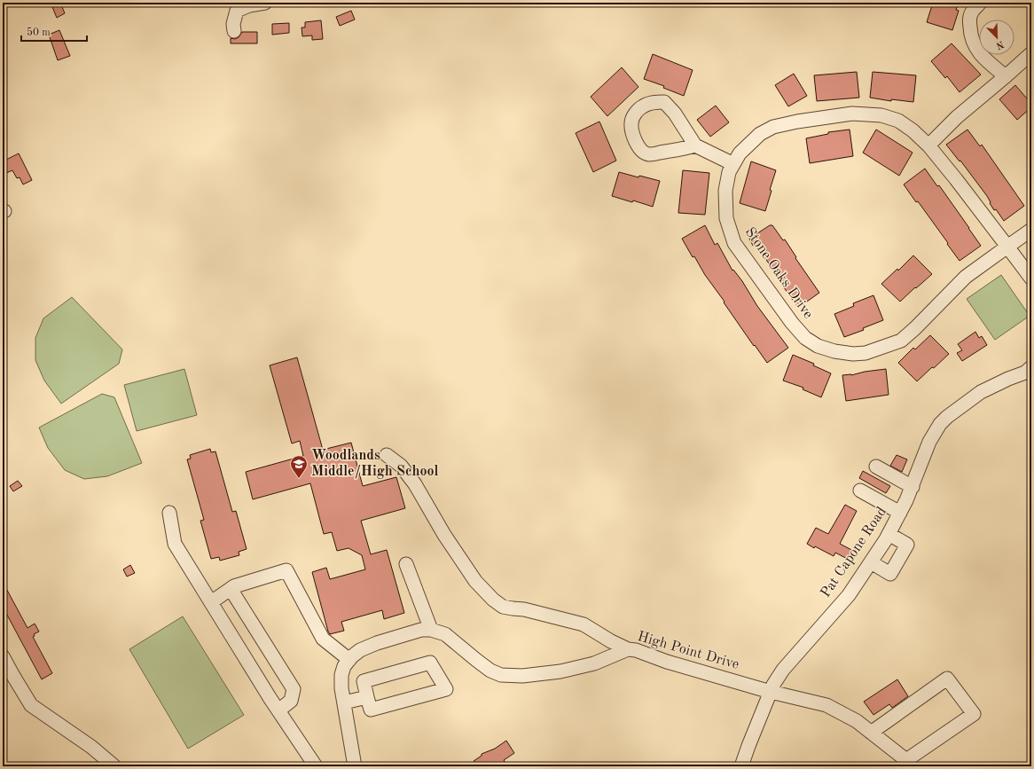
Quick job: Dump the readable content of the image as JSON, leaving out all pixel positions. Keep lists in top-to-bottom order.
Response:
{
  "streets": {
    "street": ["Stone Oaks Drive", "Pat Capone Road", "High Point Drive"]
  },
  "crossings": [
    ["Pat Capone Road", "High Point Drive"]
  ],
  "places": {
    "school or university": ["Woodlands Middle/High School"]
  },
  "scale_bar": "50 m",
  "north": "bottom right"
}
